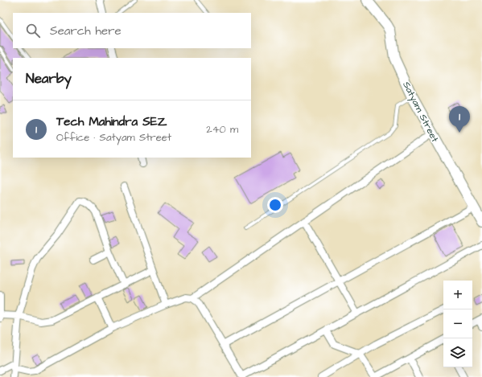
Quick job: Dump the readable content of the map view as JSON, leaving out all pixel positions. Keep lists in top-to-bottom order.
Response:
{
  "streets": {
    "street": ["Satyam Street"]
  },
  "page": {
    "search": "Search here",
    "heading": "Nearby",
    "list": [
      {
        "mark": "1",
        "name": "Tech Mahindra SEZ",
        "note": "Office · Satyam Street",
        "value": "240 m"
      }
    ],
    "pins": "1",
    "map_buttons": ["+", "−"]
  }
}
